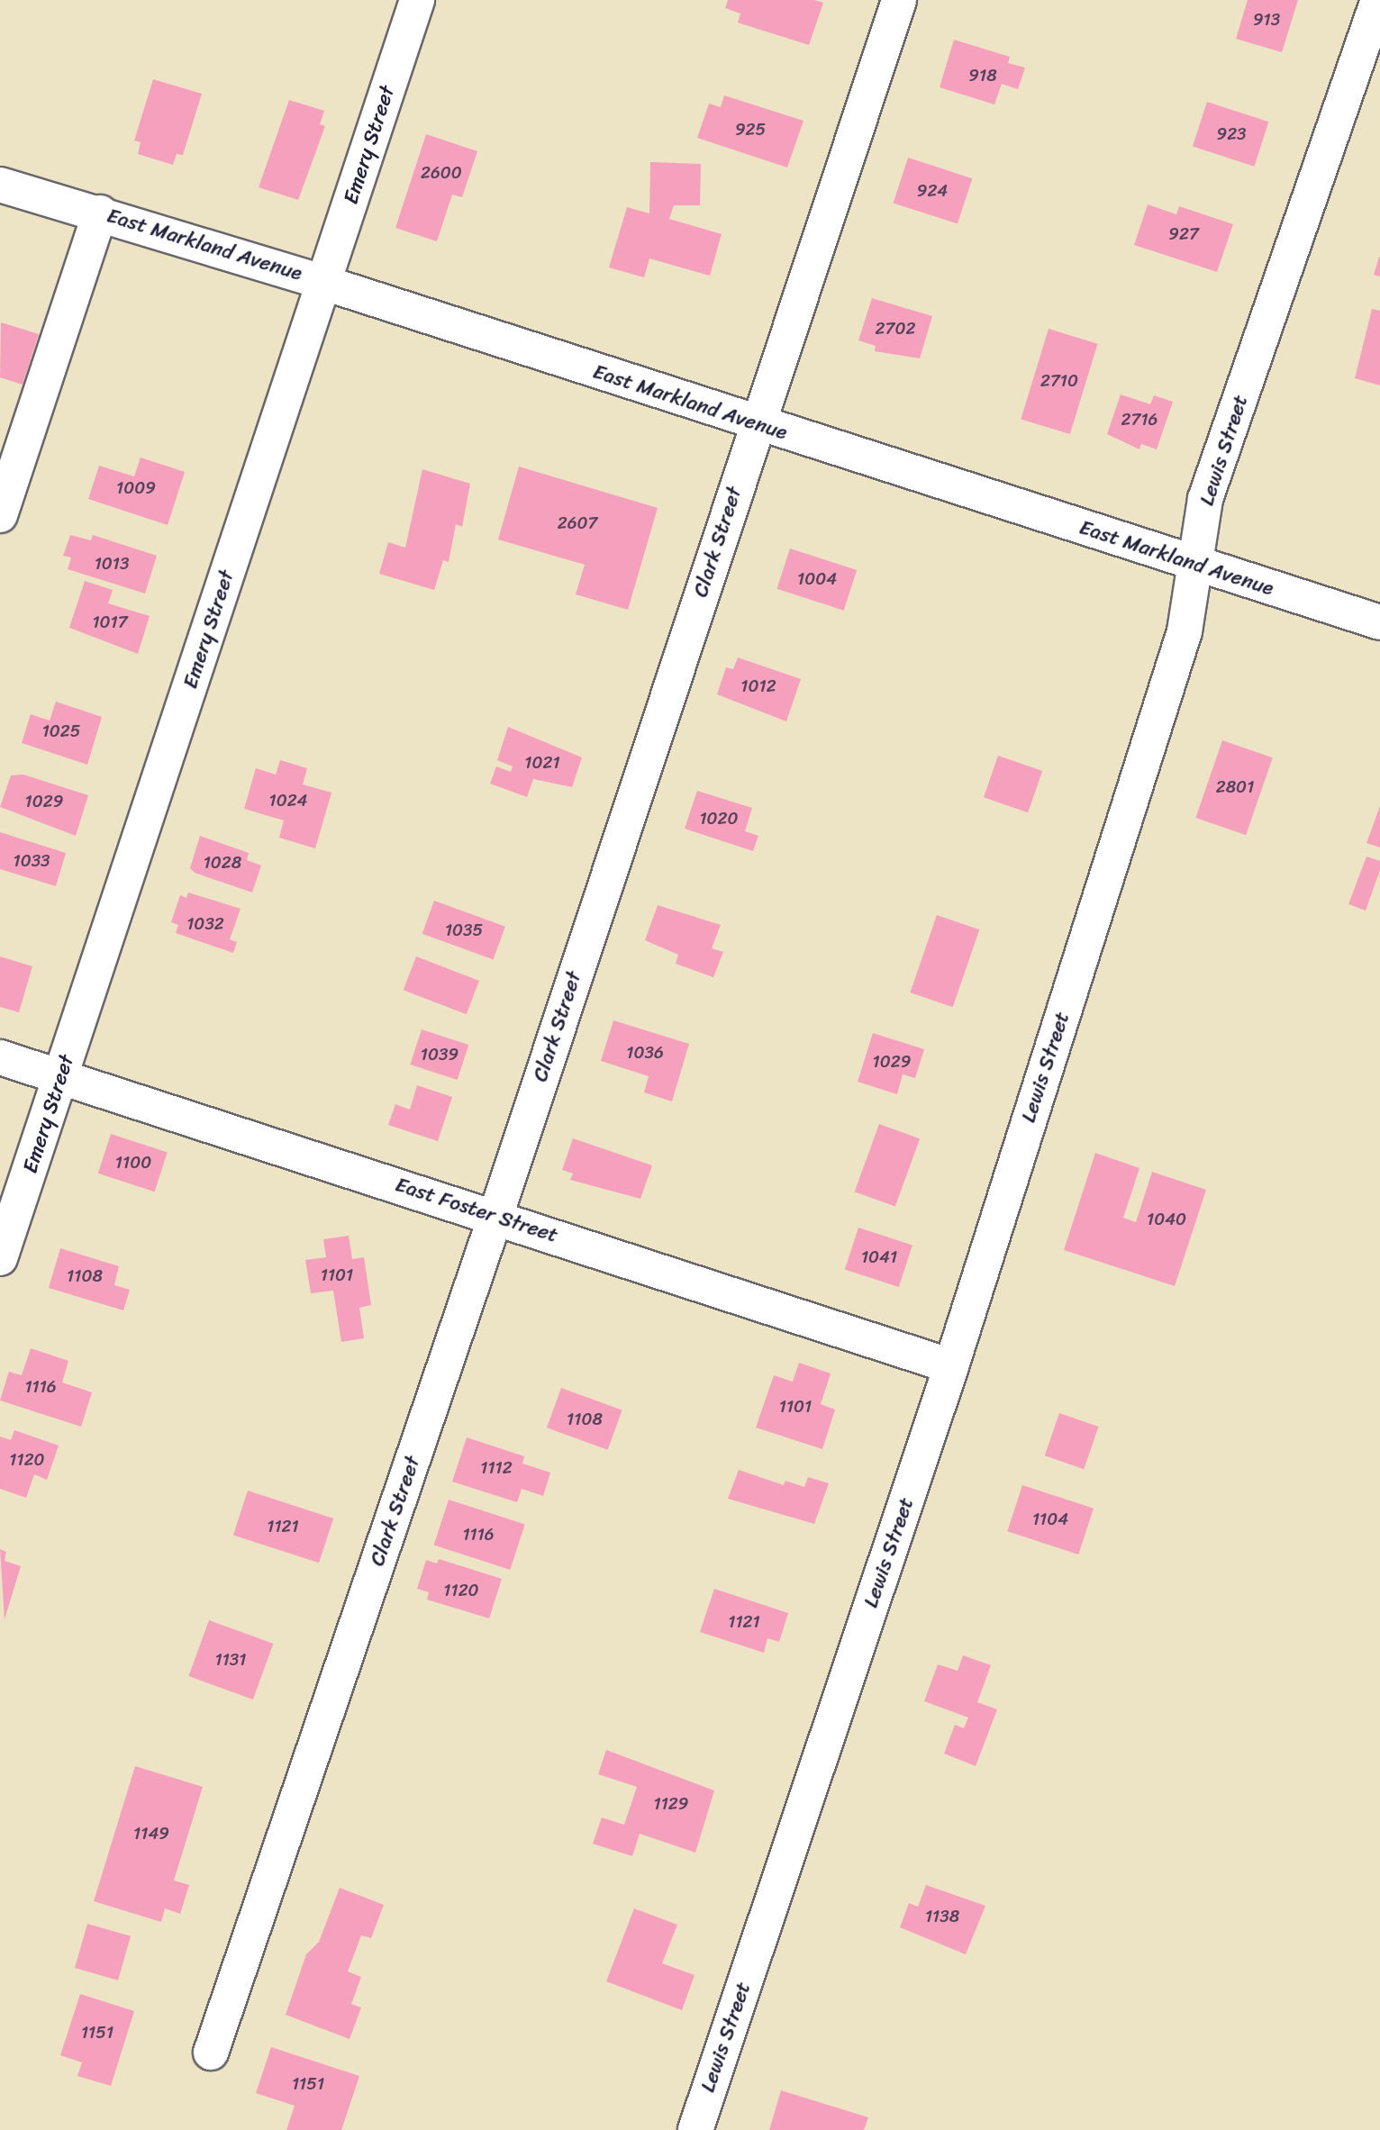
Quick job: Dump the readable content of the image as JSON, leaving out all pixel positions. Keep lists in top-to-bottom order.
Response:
{
  "streets": {
    "street": [
      "Emery Street",
      "East Markland Avenue",
      "Lewis Street",
      "Clark Street",
      "East Foster Street"
    ]
  },
  "crossings": [
    ["Emery Street", "East Markland Avenue"],
    ["Emery Street", "East Foster Street"],
    ["East Markland Avenue", "Lewis Street"],
    ["East Markland Avenue", "Clark Street"],
    ["Lewis Street", "East Foster Street"],
    ["Clark Street", "East Foster Street"]
  ],
  "house_numbers": [
    "913",
    "918",
    "925",
    "923",
    "2600",
    "924",
    "927",
    "2702",
    "2710",
    "2716",
    "1009",
    "2607",
    "1013",
    "1004",
    "1017",
    "1012",
    "1025",
    "1021",
    "2801",
    "1024",
    "1029",
    "1020",
    "1033",
    "1028",
    "1032",
    "1035",
    "1036",
    "1039",
    "1029",
    "1100",
    "1040",
    "1041",
    "1101",
    "1108",
    "1116",
    "1101",
    "1108",
    "1120",
    "1112",
    "1104",
    "1121",
    "1116",
    "1120",
    "1121",
    "1131",
    "1129",
    "1149",
    "1138",
    "1151",
    "1151"
  ]
}
